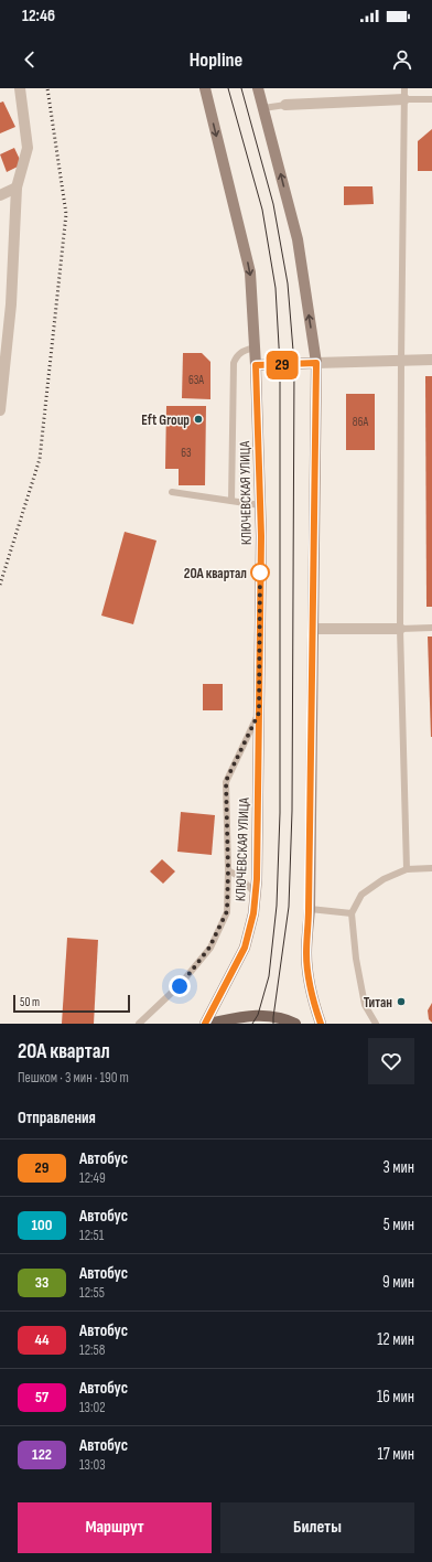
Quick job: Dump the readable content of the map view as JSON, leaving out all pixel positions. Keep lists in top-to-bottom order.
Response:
{
  "streets": {
    "main road": ["КЛЮЧЕВСКАЯ УЛИЦА"]
  },
  "places": ["Eft Group", "20А квартал", "Титан"],
  "lines": ["bus line 29"],
  "house_numbers": ["63А", "86А", "63"],
  "scale_bar": "50 m",
  "page": {
    "status": "12:46",
    "header": "Hopline",
    "on_map": "29",
    "scale": "50 m",
    "heading": [
      ["20А квартал", "Пешком · 3 мин · 190 m"],
      "Отправления"
    ],
    "list": [
      {
        "mark": "29",
        "name": "Автобус",
        "note": "12:49",
        "value": "3 мин"
      },
      {
        "mark": "100",
        "name": "Автобус",
        "note": "12:51",
        "value": "5 мин"
      },
      {
        "mark": "33",
        "name": "Автобус",
        "note": "12:55",
        "value": "9 мин"
      },
      {
        "mark": "44",
        "name": "Автобус",
        "note": "12:58",
        "value": "12 мин"
      },
      {
        "mark": "57",
        "name": "Автобус",
        "note": "13:02",
        "value": "16 мин"
      },
      {
        "mark": "122",
        "name": "Автобус",
        "note": "13:03",
        "value": "17 мин"
      }
    ],
    "buttons": ["Маршрут", "Билеты"]
  }
}
